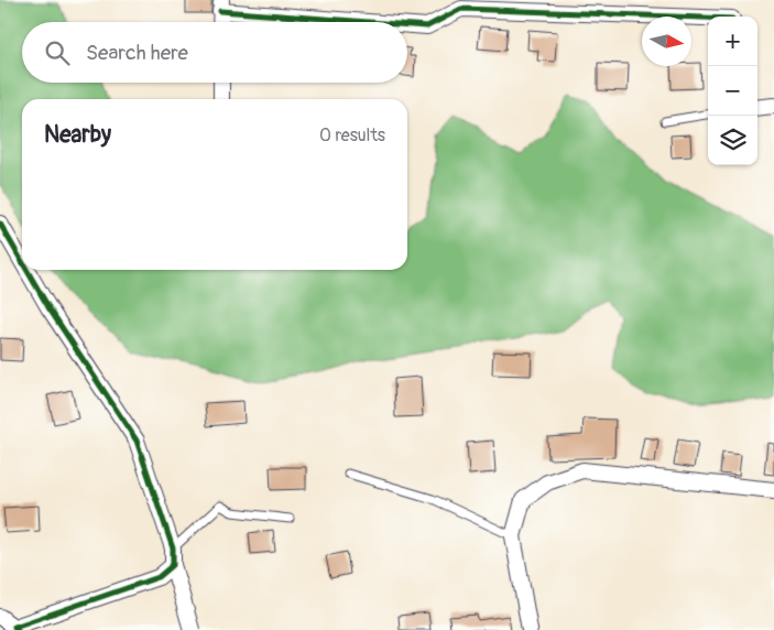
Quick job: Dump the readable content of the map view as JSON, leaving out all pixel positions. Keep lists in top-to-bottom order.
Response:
{
  "north": "right",
  "page": {
    "map_buttons": ["+", "−"],
    "search": "Search here",
    "heading": ["Nearby", "0 results"]
  }
}
